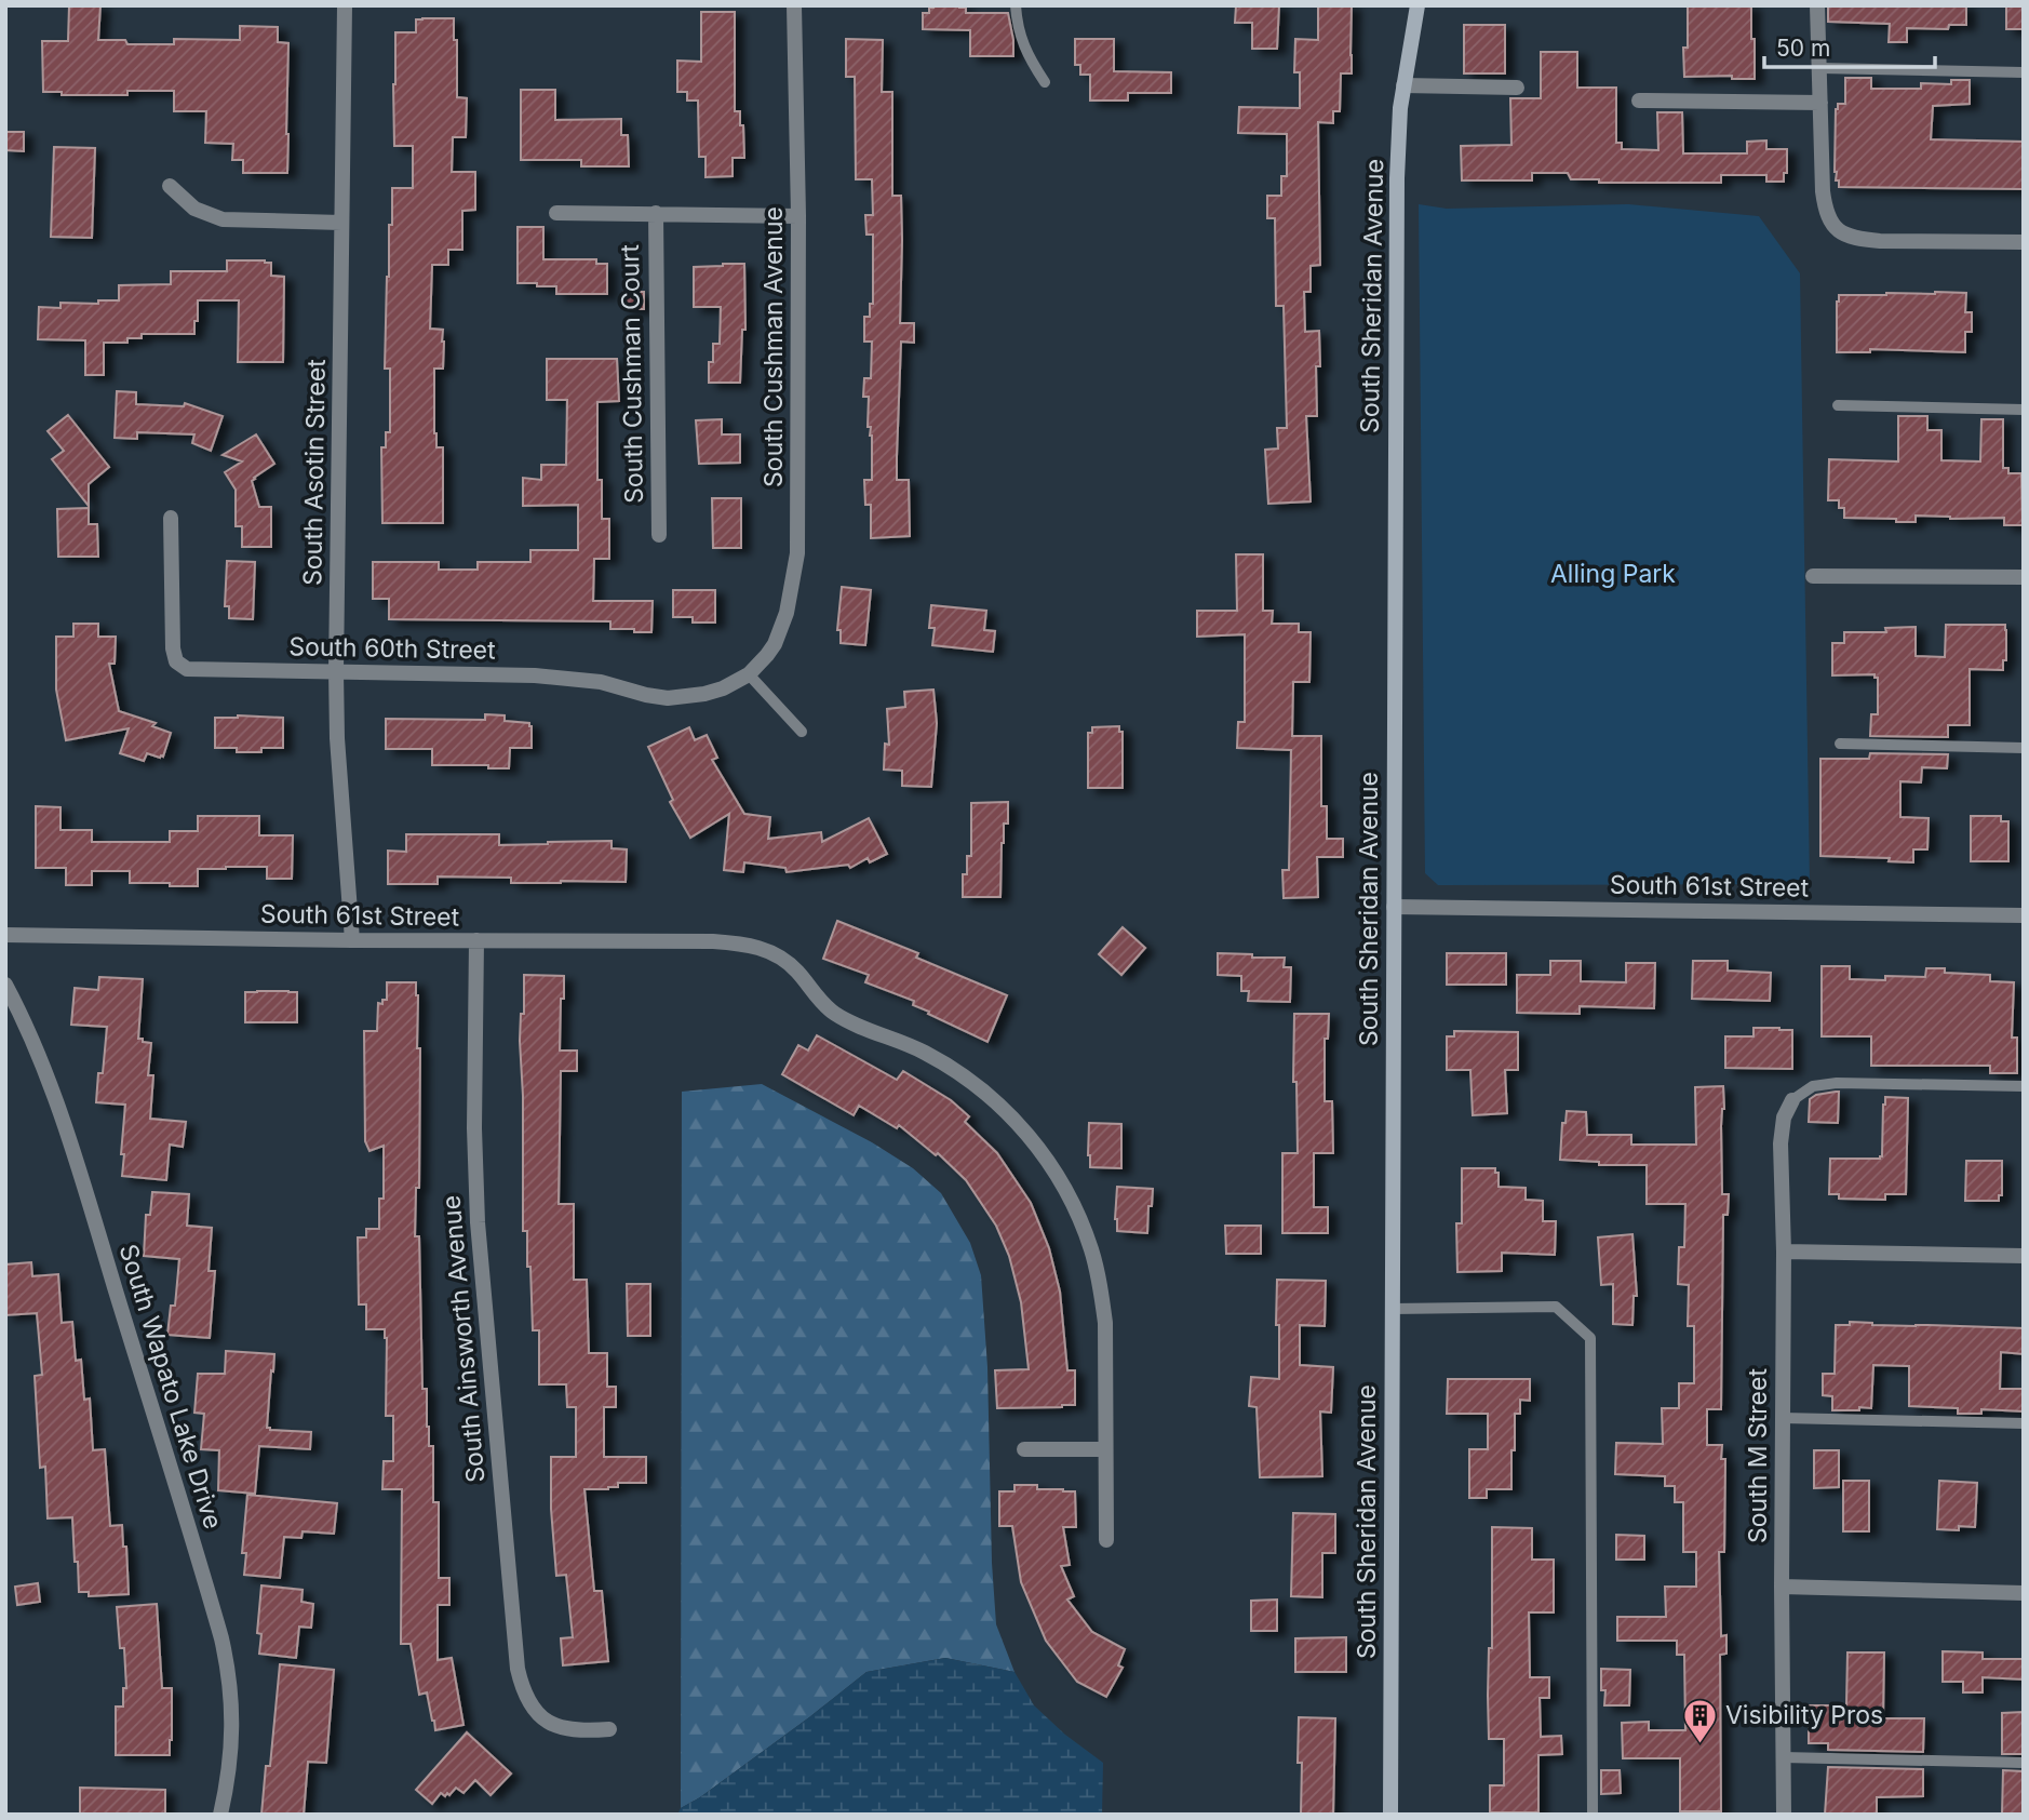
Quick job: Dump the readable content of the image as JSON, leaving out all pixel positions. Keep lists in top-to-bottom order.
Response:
{
  "streets": {
    "street": [
      "South Sheridan Avenue",
      "South Cushman Avenue",
      "South Cushman Court",
      "South Asotin Street",
      "South 60th Street",
      "South 61st Street",
      "South Ainsworth Avenue",
      "South Wapato Lake Drive",
      "South M Street"
    ]
  },
  "crossings": [
    ["South Sheridan Avenue", "South 61st Street"],
    ["South Cushman Avenue", "South 60th Street"],
    ["South Asotin Street", "South 60th Street"],
    ["South Asotin Street", "South 61st Street"],
    ["South 61st Street", "South Ainsworth Avenue"]
  ],
  "parks": ["Alling Park"],
  "places": {
    "building": ["Visibility Pros"]
  },
  "scale_bar": "50 m"
}
